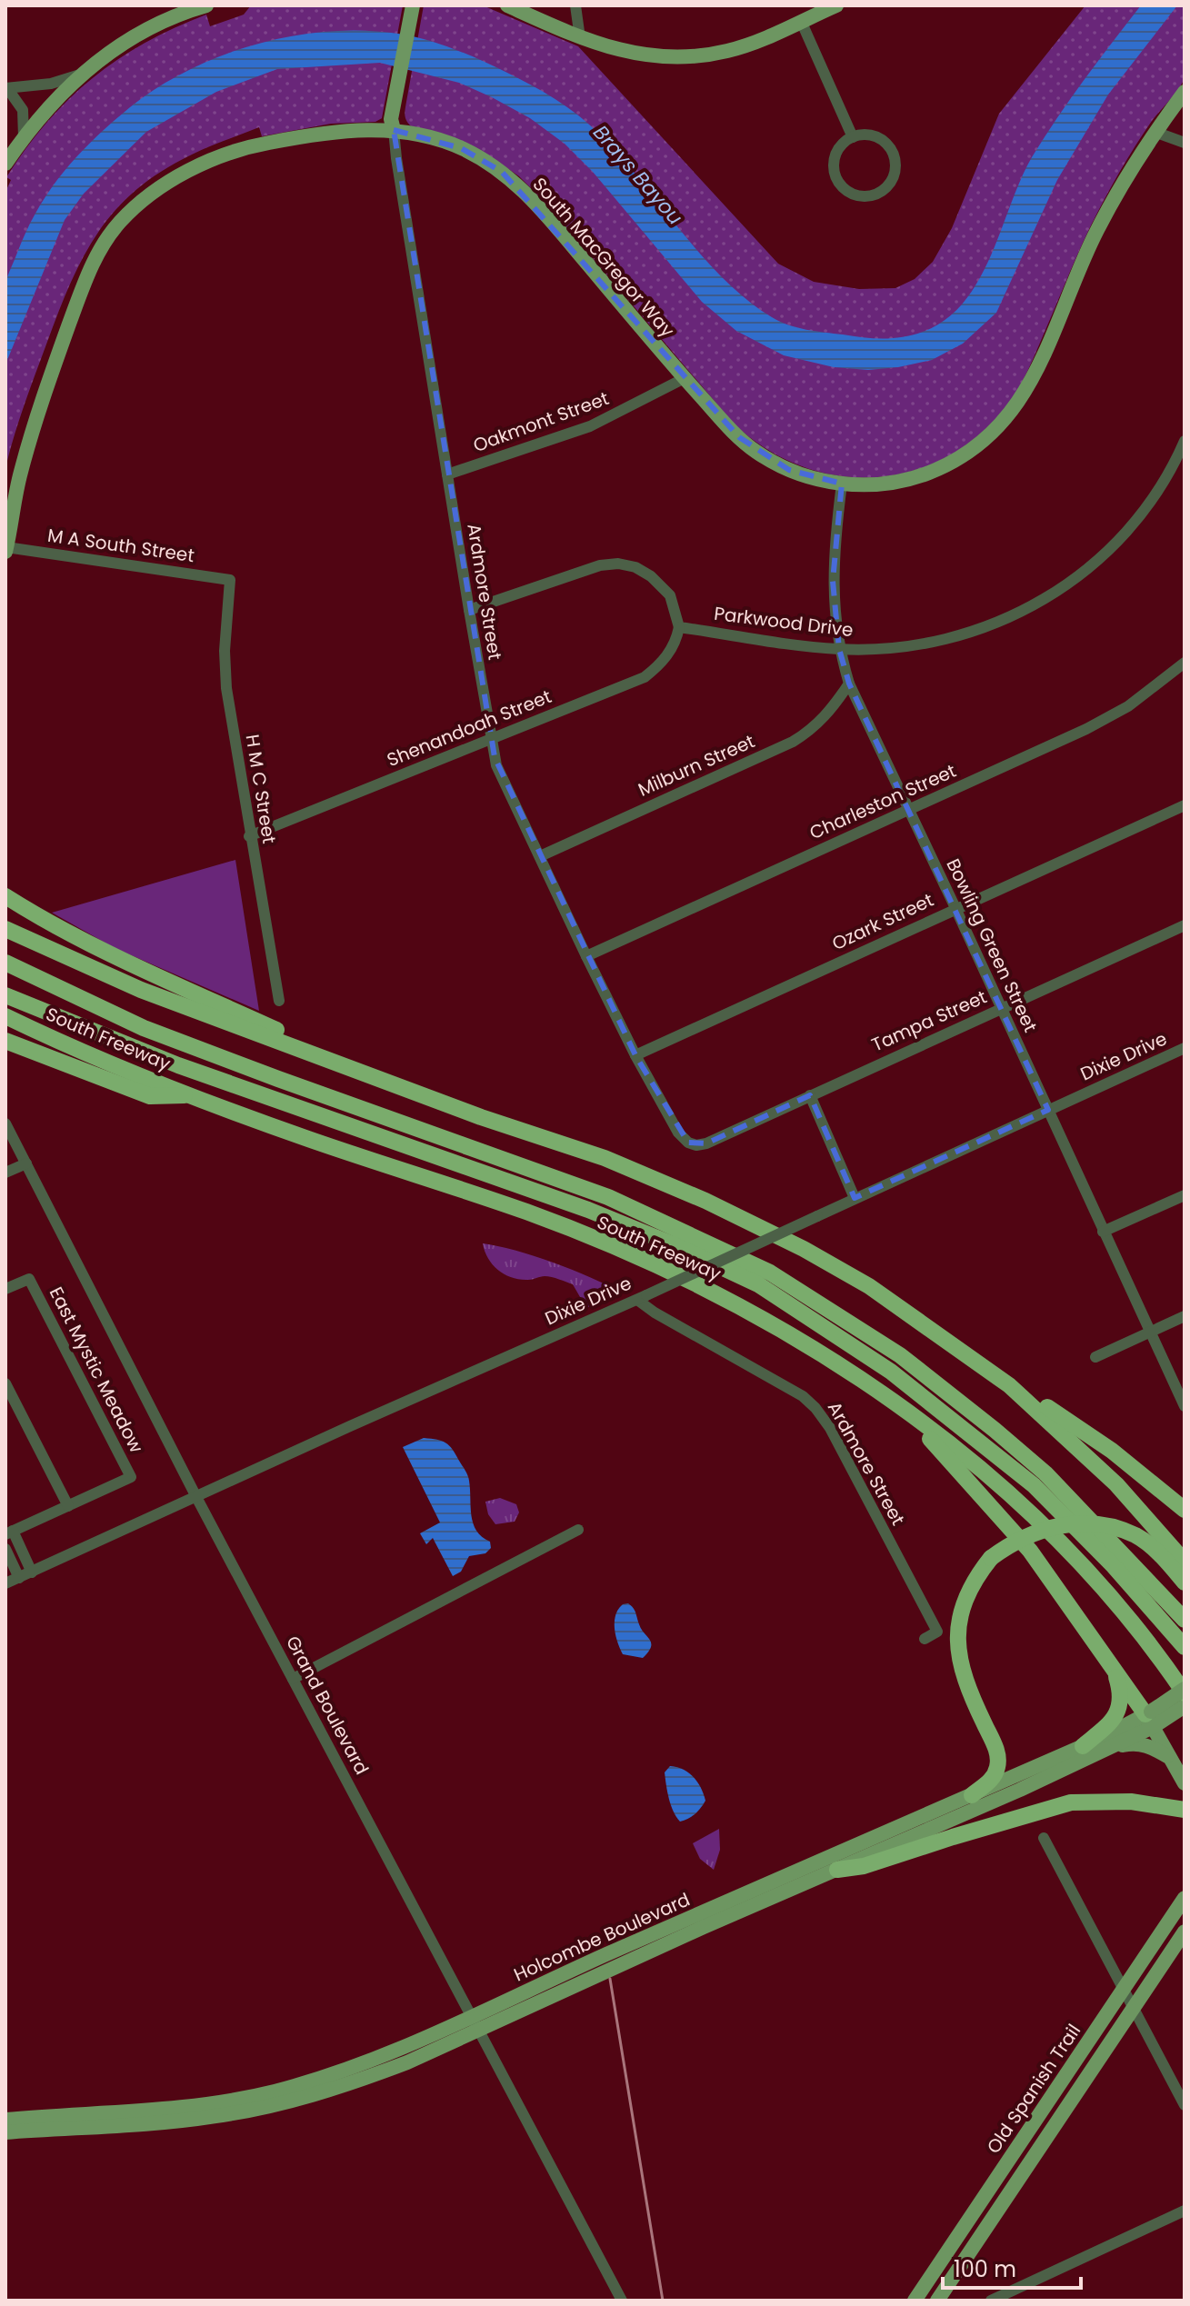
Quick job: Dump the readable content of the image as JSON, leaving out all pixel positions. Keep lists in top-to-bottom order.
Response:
{
  "streets": {
    "highway": ["South Freeway"],
    "main road": [
      "South MacGregor Way",
      "Ardmore Street",
      "Holcombe Boulevard",
      "Old Spanish Trail"
    ],
    "street": [
      "Oakmont Street",
      "M A South Street",
      "Parkwood Drive",
      "Shenandoah Street",
      "Milburn Street",
      "H M C Street",
      "Charleston Street",
      "Ozark Street",
      "Bowling Green Street",
      "Tampa Street",
      "Dixie Drive",
      "East Mystic Meadow",
      "Grand Boulevard"
    ]
  },
  "crossings": [
    ["South MacGregor Way", "Oakmont Street"],
    ["South MacGregor Way", "M A South Street"],
    ["South MacGregor Way", "Ardmore Street"],
    ["South MacGregor Way", "Bowling Green Street"],
    ["Oakmont Street", "Ardmore Street"],
    ["M A South Street", "H M C Street"],
    ["Ardmore Street", "Shenandoah Street"],
    ["Ardmore Street", "Milburn Street"],
    ["Ardmore Street", "Charleston Street"],
    ["Ardmore Street", "Ozark Street"],
    ["Ardmore Street", "Tampa Street"],
    ["Ardmore Street", "Dixie Drive"],
    ["Parkwood Drive", "Shenandoah Street"],
    ["Parkwood Drive", "Bowling Green Street"],
    ["Shenandoah Street", "H M C Street"],
    ["Milburn Street", "Bowling Green Street"],
    ["Charleston Street", "Bowling Green Street"],
    ["Ozark Street", "Bowling Green Street"],
    ["Bowling Green Street", "Tampa Street"],
    ["Bowling Green Street", "Dixie Drive"],
    ["South Freeway", "Holcombe Boulevard"],
    ["Dixie Drive", "Grand Boulevard"],
    ["Grand Boulevard", "Holcombe Boulevard"]
  ],
  "water": ["Brays Bayou"],
  "scale_bar": "100 m"
}
